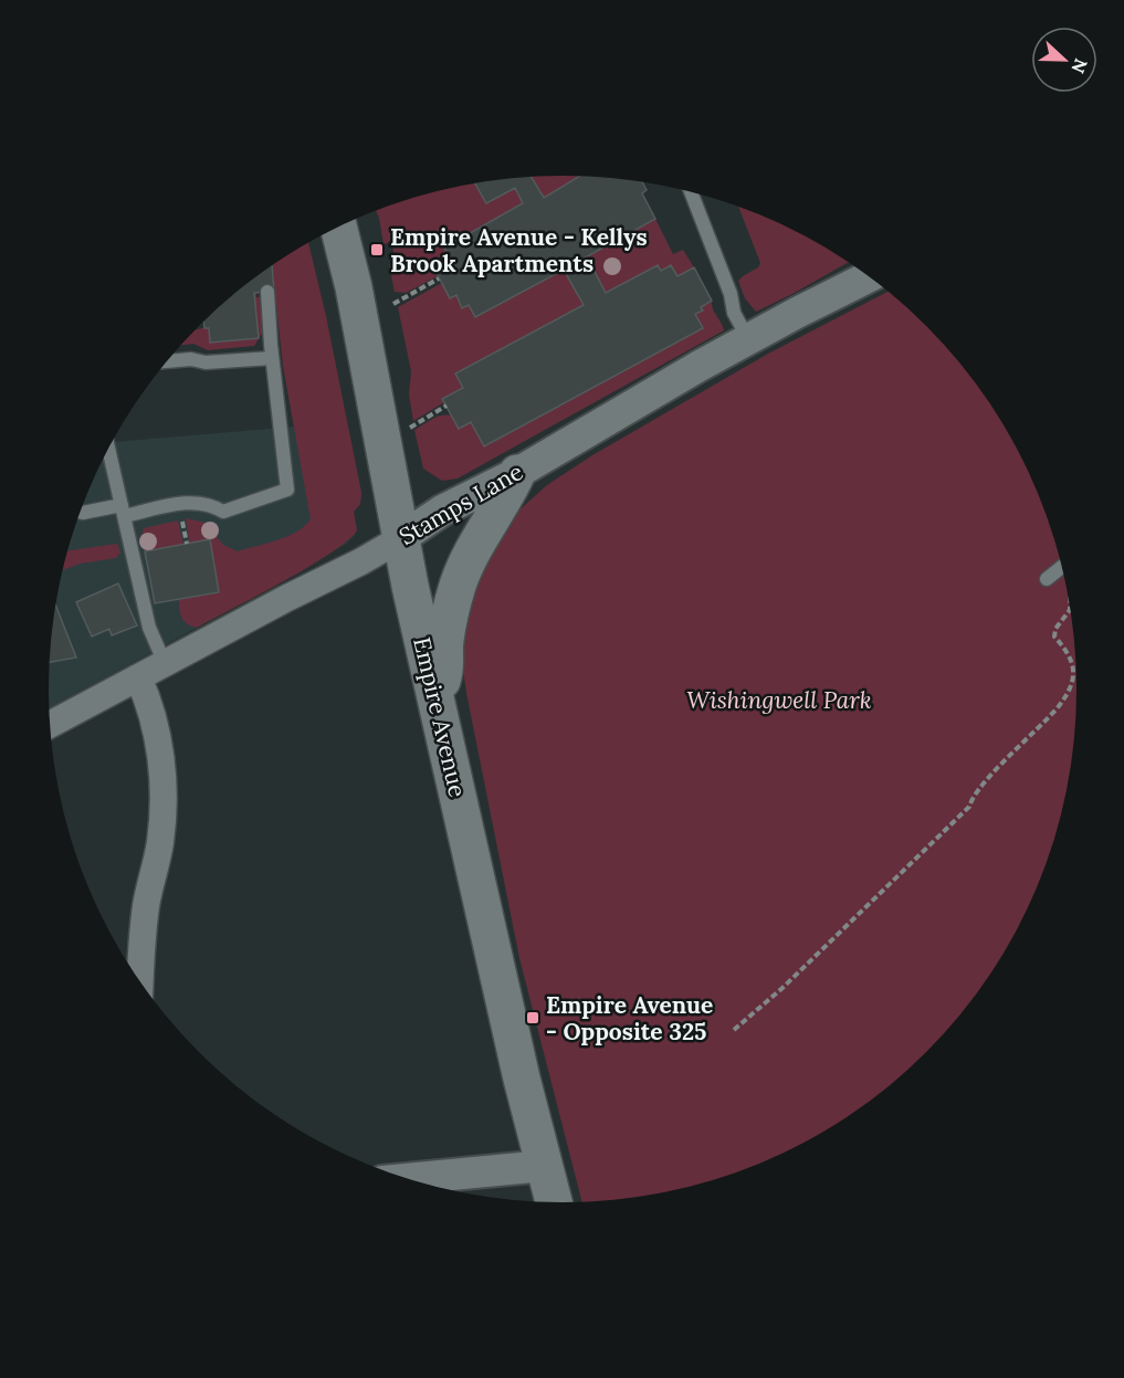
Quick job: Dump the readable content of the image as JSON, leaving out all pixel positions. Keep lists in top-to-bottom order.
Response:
{
  "streets": {
    "main road": ["Empire Avenue"],
    "street": ["Stamps Lane"]
  },
  "crossings": [
    ["Stamps Lane", "Empire Avenue"]
  ],
  "parks": ["Wishingwell Park"],
  "places": {
    "transit": ["Empire Avenue - Kellys Brook Apartments", "Empire Avenue - Opposite 325"]
  },
  "north": "right"
}
